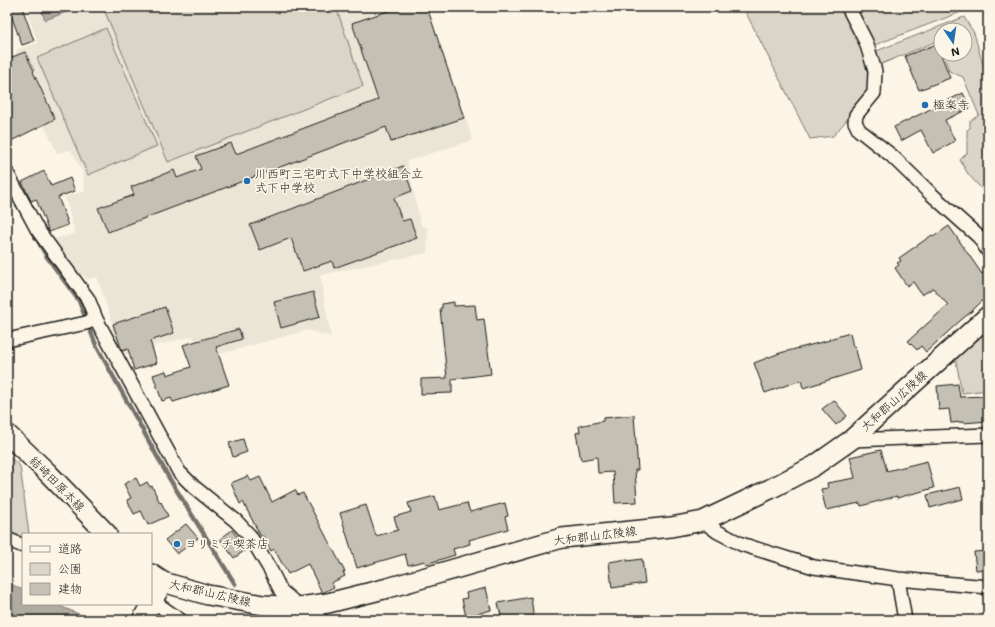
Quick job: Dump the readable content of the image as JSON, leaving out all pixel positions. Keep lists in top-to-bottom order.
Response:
{
  "streets": {
    "main road": ["大和郡山広陵線", "結崎田原本線"]
  },
  "places": ["極楽寺", "川西町三宅町式下中学校組合立 式下中学校", "ヨリミチ喫茶店"],
  "legend": ["道路", "公園", "建物"],
  "north": "bottom"
}
